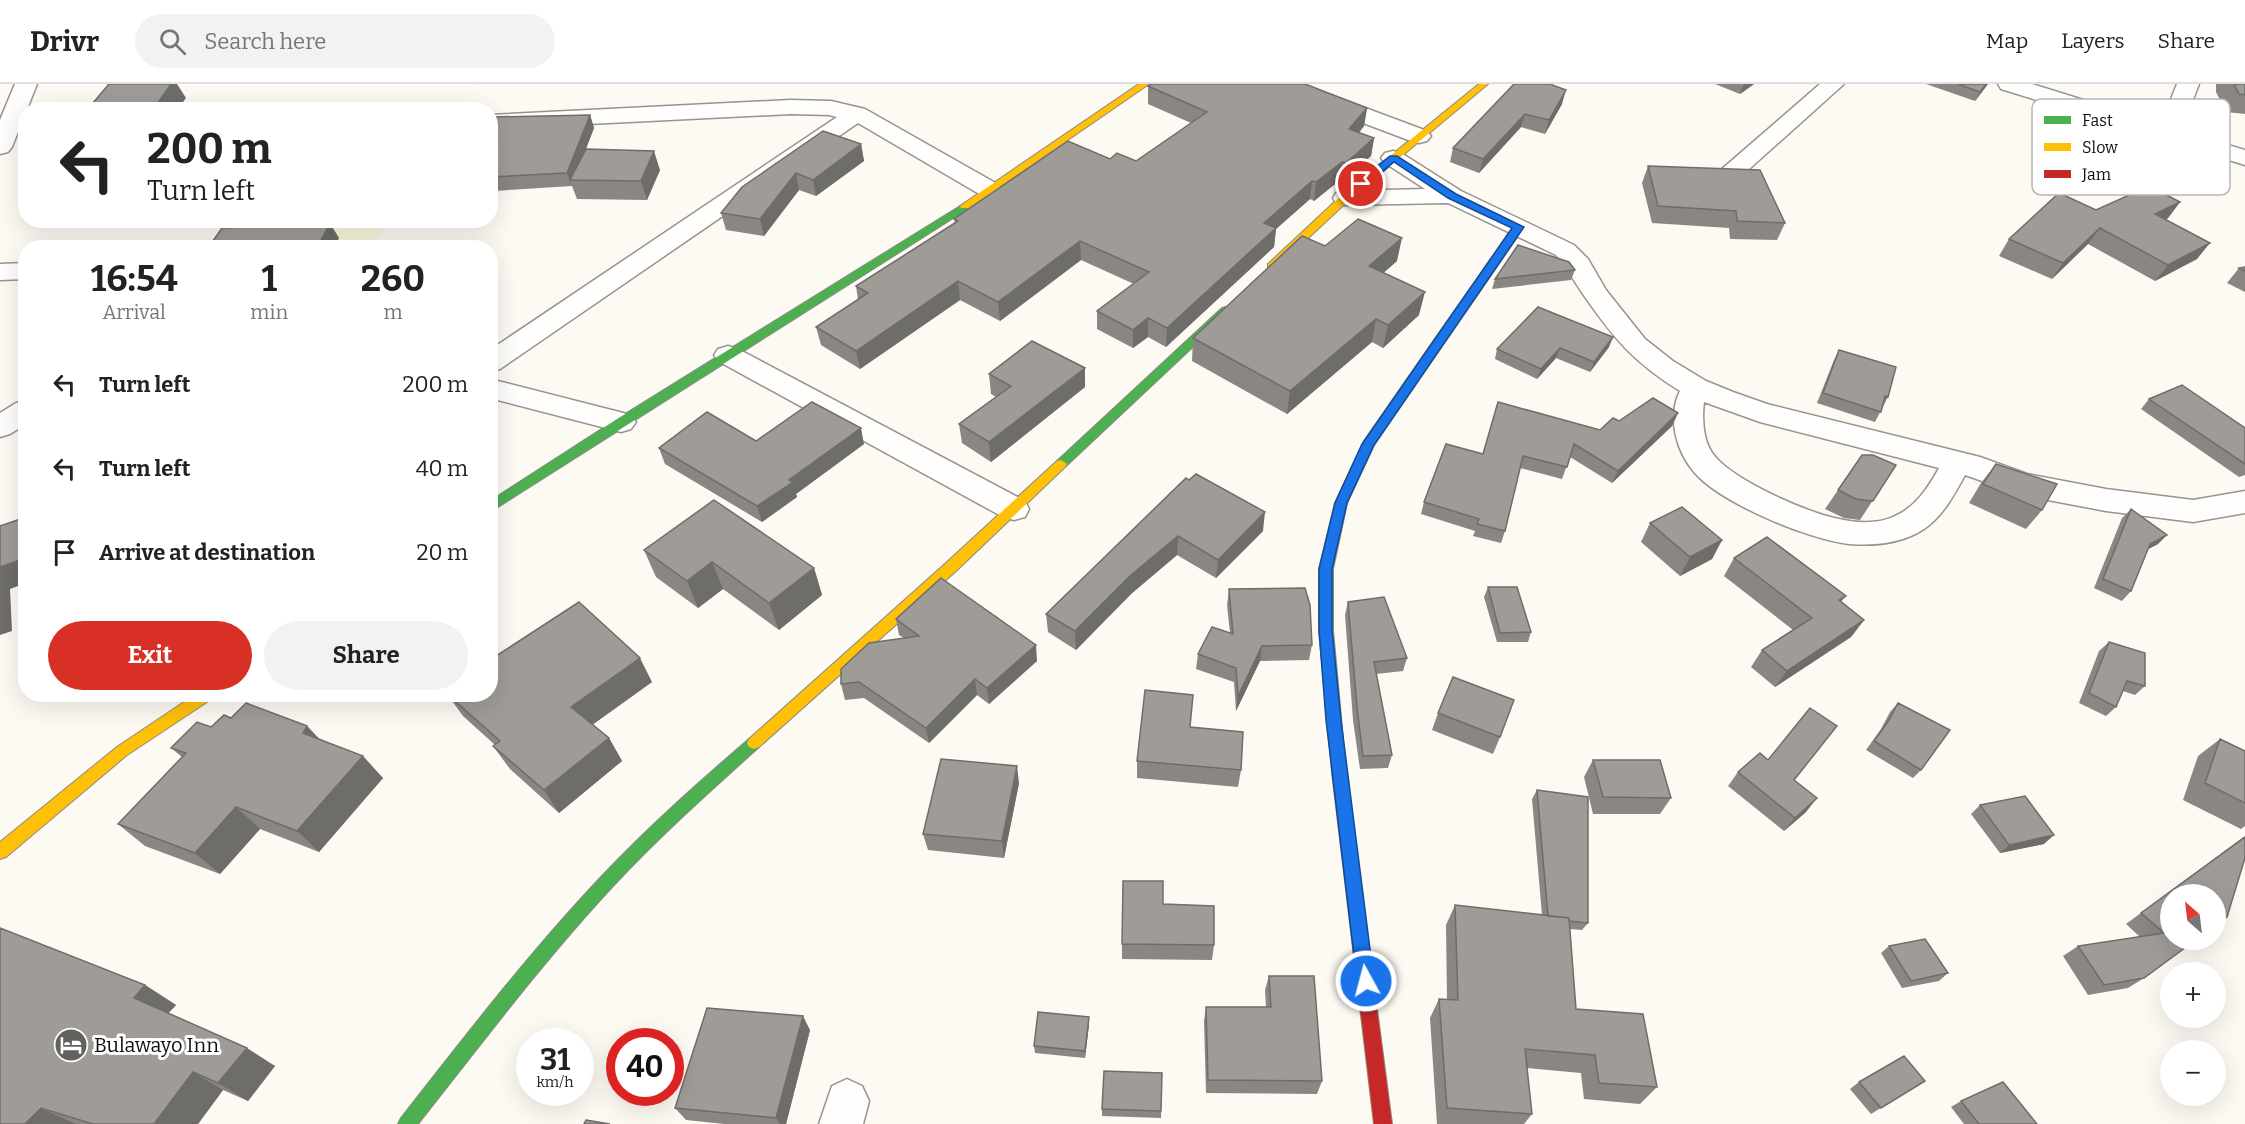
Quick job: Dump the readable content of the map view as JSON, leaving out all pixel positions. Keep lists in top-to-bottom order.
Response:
{
  "places": {
    "hotel": ["Bulawayo Inn"]
  },
  "legend": ["Fast", "Slow", "Jam"],
  "north": "top left",
  "page": {
    "header": "Drivr",
    "search": "Search here",
    "nav": ["Map", "Layers", "Share"],
    "turn": ["200 m", "Turn left"],
    "eta": [
      "16:54",
      "Arrival",
      "1",
      "min",
      "260",
      "m"
    ],
    "list": [
      {
        "name": "Turn left",
        "value": "200 m"
      },
      {
        "name": "Turn left",
        "value": "40 m"
      },
      {
        "name": "Arrive at destination",
        "value": "20 m"
      }
    ],
    "buttons": ["Exit", "Share"],
    "map_buttons": ["+", "−"],
    "speed": "31 km/h",
    "limit": "40"
  }
}
